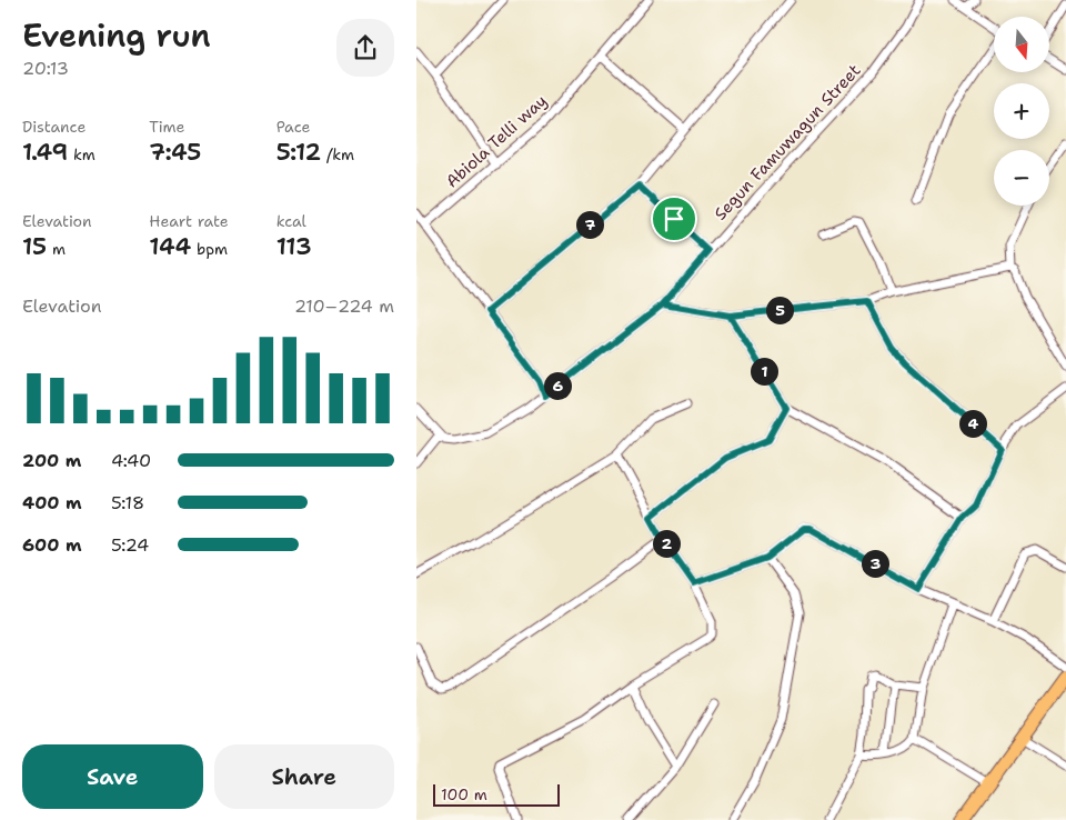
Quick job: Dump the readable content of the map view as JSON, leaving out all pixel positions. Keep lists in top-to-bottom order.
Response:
{
  "streets": {
    "street": ["Abiola Telli way", "Segun Famuwagun Street"]
  },
  "scale_bar": "100 m",
  "north": "bottom",
  "page": {
    "heading": ["Evening run", "20:13"],
    "map_buttons": ["+", "−"],
    "stats": [
      ["Distance", "1.49 km"],
      ["Time", "7:45"],
      ["Pace", "5:12 /km"],
      ["Elevation", "15 m"],
      ["Heart rate", "144 bpm"],
      ["kcal", "113"]
    ],
    "pins": [
      "7",
      "5",
      "1",
      "6",
      "4",
      "2",
      "3"
    ],
    "chart": ["Elevation", "210–224 m"],
    "list": [
      {
        "name": "200 m",
        "note": "4:40"
      },
      {
        "name": "400 m",
        "note": "5:18"
      },
      {
        "name": "600 m",
        "note": "5:24"
      }
    ],
    "buttons": ["Save", "Share"],
    "scale": "100 m"
  }
}
